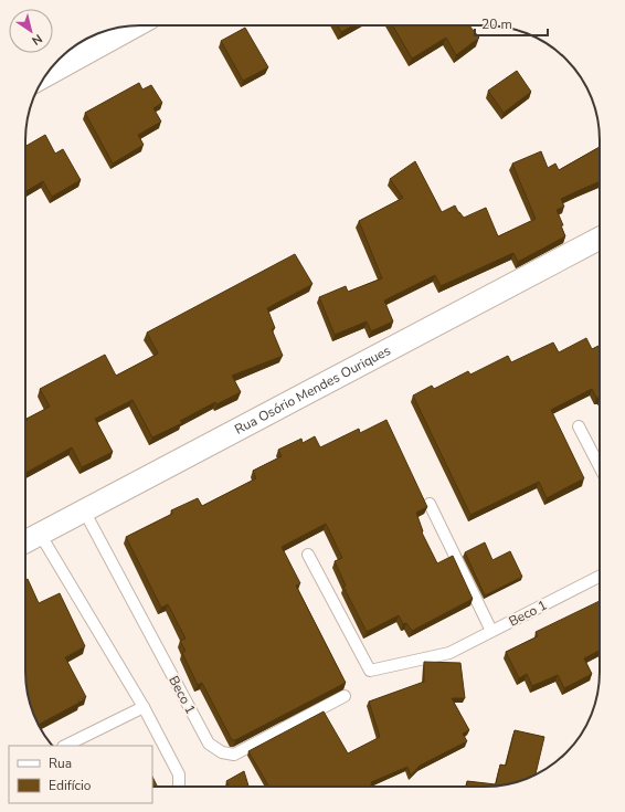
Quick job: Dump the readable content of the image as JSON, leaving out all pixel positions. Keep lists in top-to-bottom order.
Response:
{
  "streets": {
    "street": ["Rua Osório Mendes Ouriques"],
    "lane": ["Beco 1"]
  },
  "crossings": [
    ["Rua Osório Mendes Ouriques", "Beco 1"]
  ],
  "legend": ["Rua", "Edifício"],
  "scale_bar": "20 m",
  "north": "bottom right"
}
